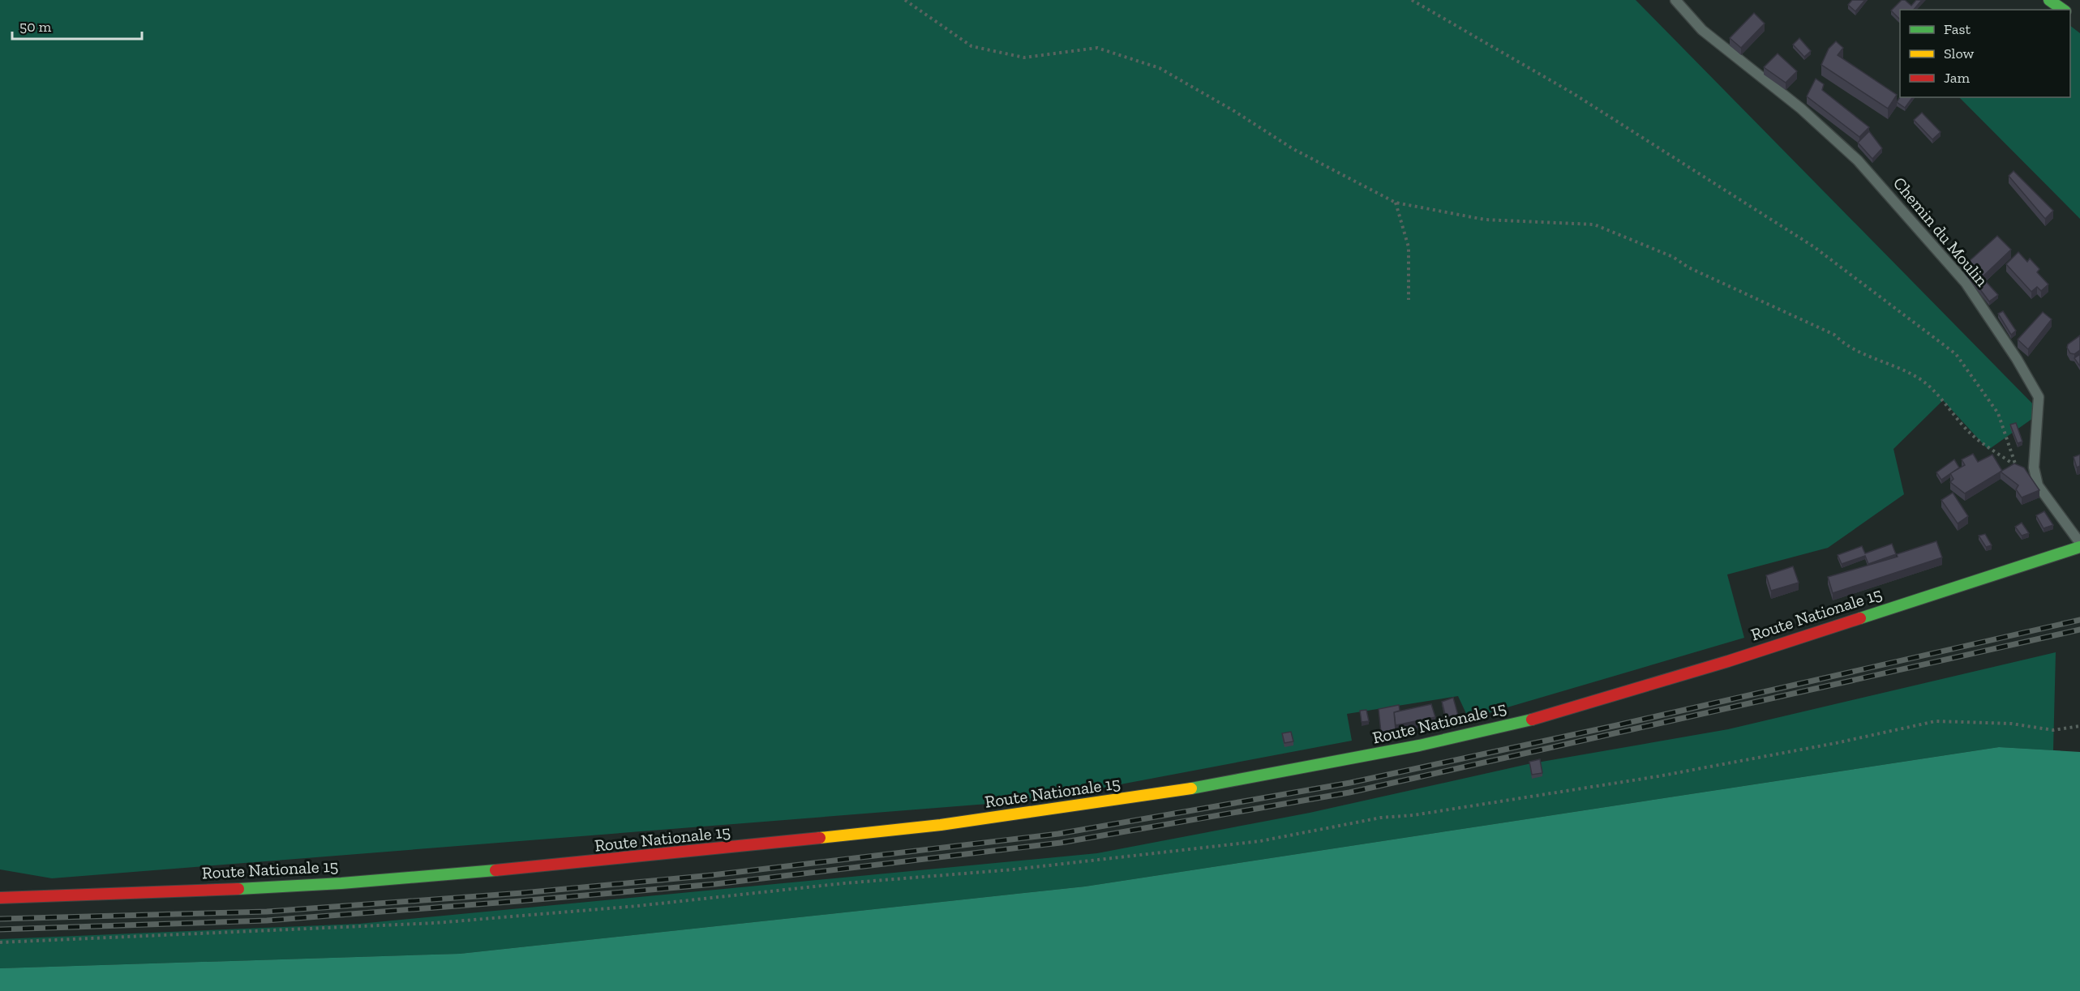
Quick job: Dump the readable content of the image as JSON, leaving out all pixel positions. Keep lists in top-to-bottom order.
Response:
{
  "streets": {
    "main road": ["Route Nationale 15"],
    "lane": ["Chemin du Moulin"]
  },
  "legend": ["Fast", "Slow", "Jam"],
  "scale_bar": "50 m"
}
